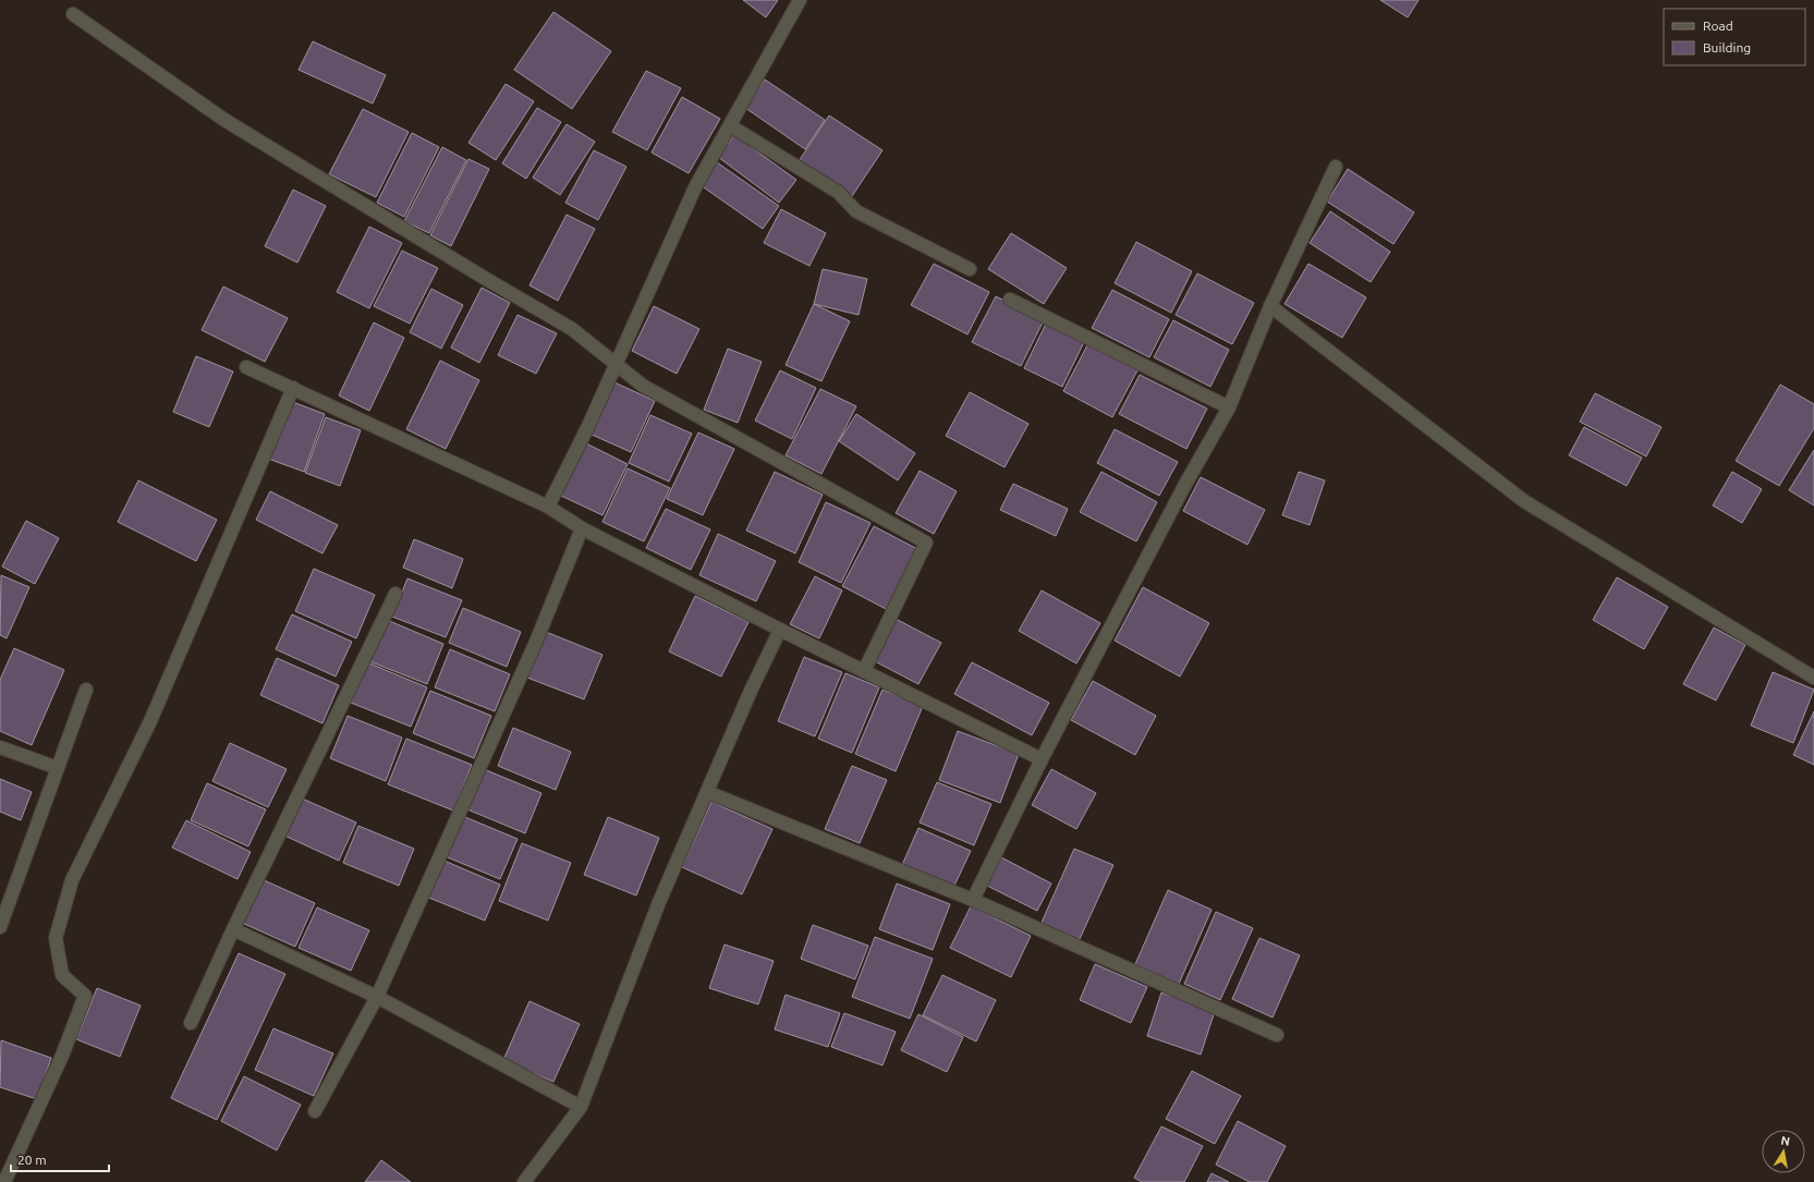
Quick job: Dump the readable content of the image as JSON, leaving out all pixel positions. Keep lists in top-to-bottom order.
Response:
{
  "legend": ["Road", "Building"],
  "scale_bar": "20 m",
  "north": "top"
}
